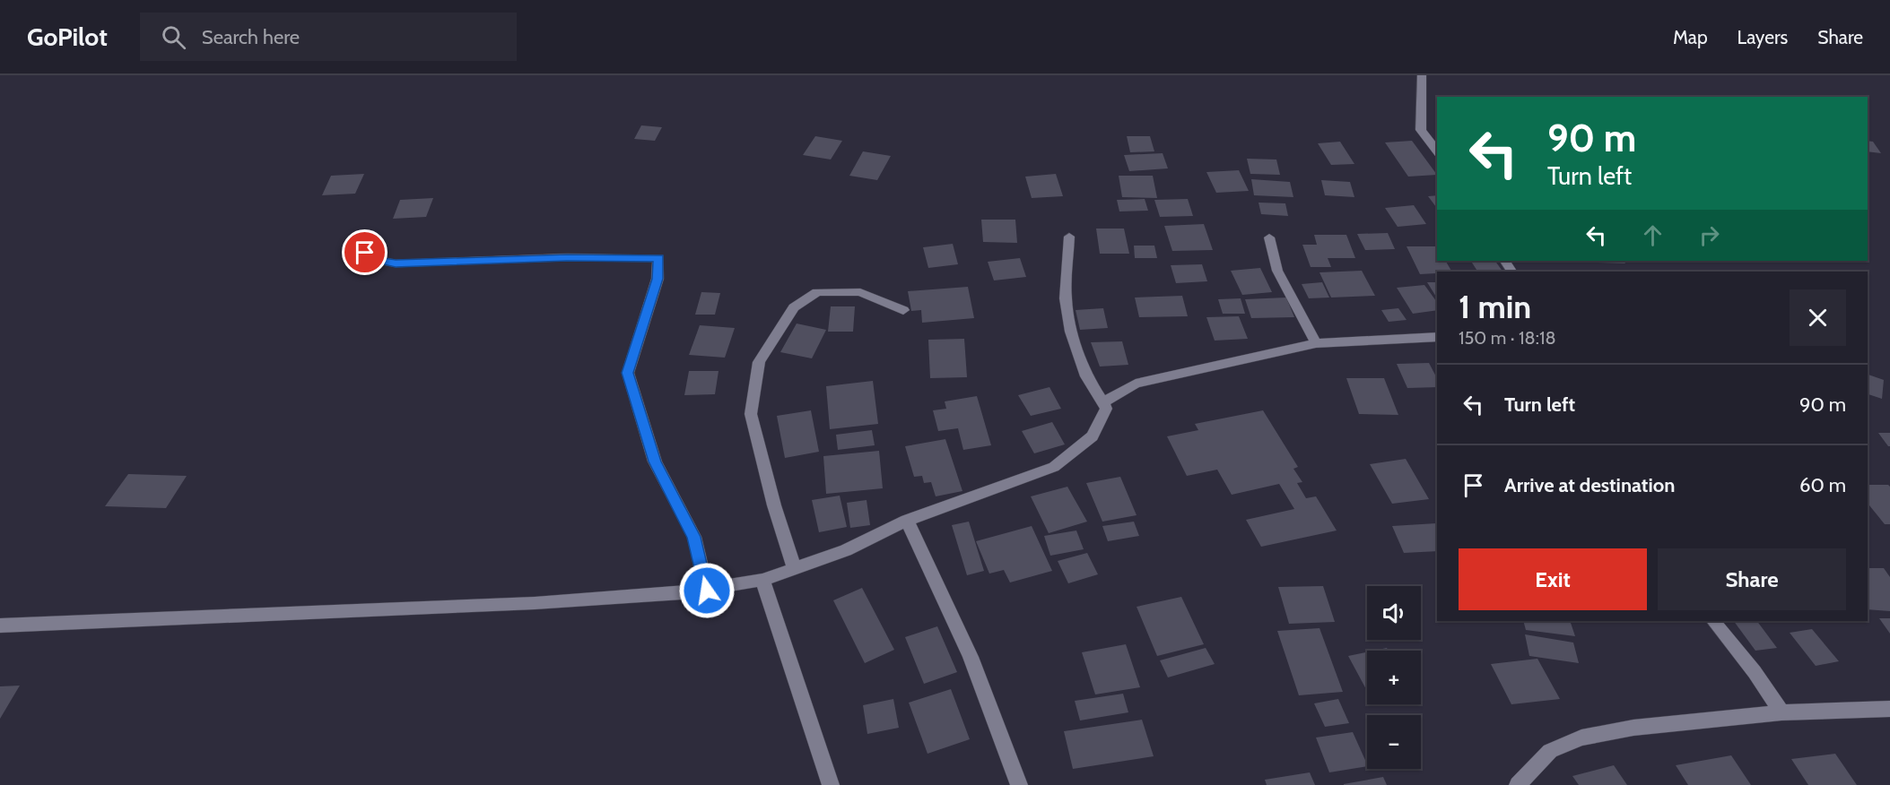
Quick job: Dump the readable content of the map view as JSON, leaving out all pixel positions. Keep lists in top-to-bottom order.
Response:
{
  "page": {
    "header": "GoPilot",
    "search": "Search here",
    "nav": ["Map", "Layers", "Share"],
    "turn": ["90 m", "Turn left"],
    "heading": ["1 min", "150 m · 18:18"],
    "list": [
      {
        "name": "Turn left",
        "value": "90 m"
      },
      {
        "name": "Arrive at destination",
        "value": "60 m"
      }
    ],
    "buttons": ["Exit", "Share"],
    "map_buttons": ["+", "−"]
  }
}
